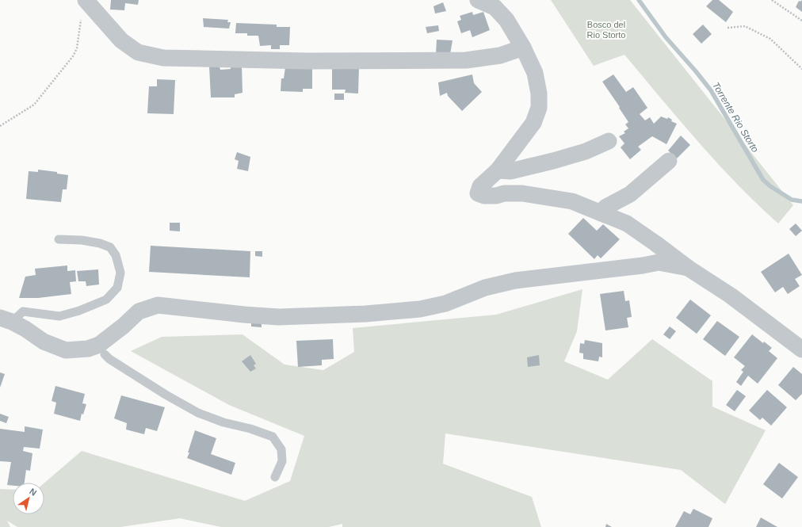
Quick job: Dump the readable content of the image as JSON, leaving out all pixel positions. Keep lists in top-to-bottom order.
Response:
{
  "water": ["Torrente Rio Storto"],
  "parks": ["Bosco del Rio Storto"],
  "north": "top right"
}
